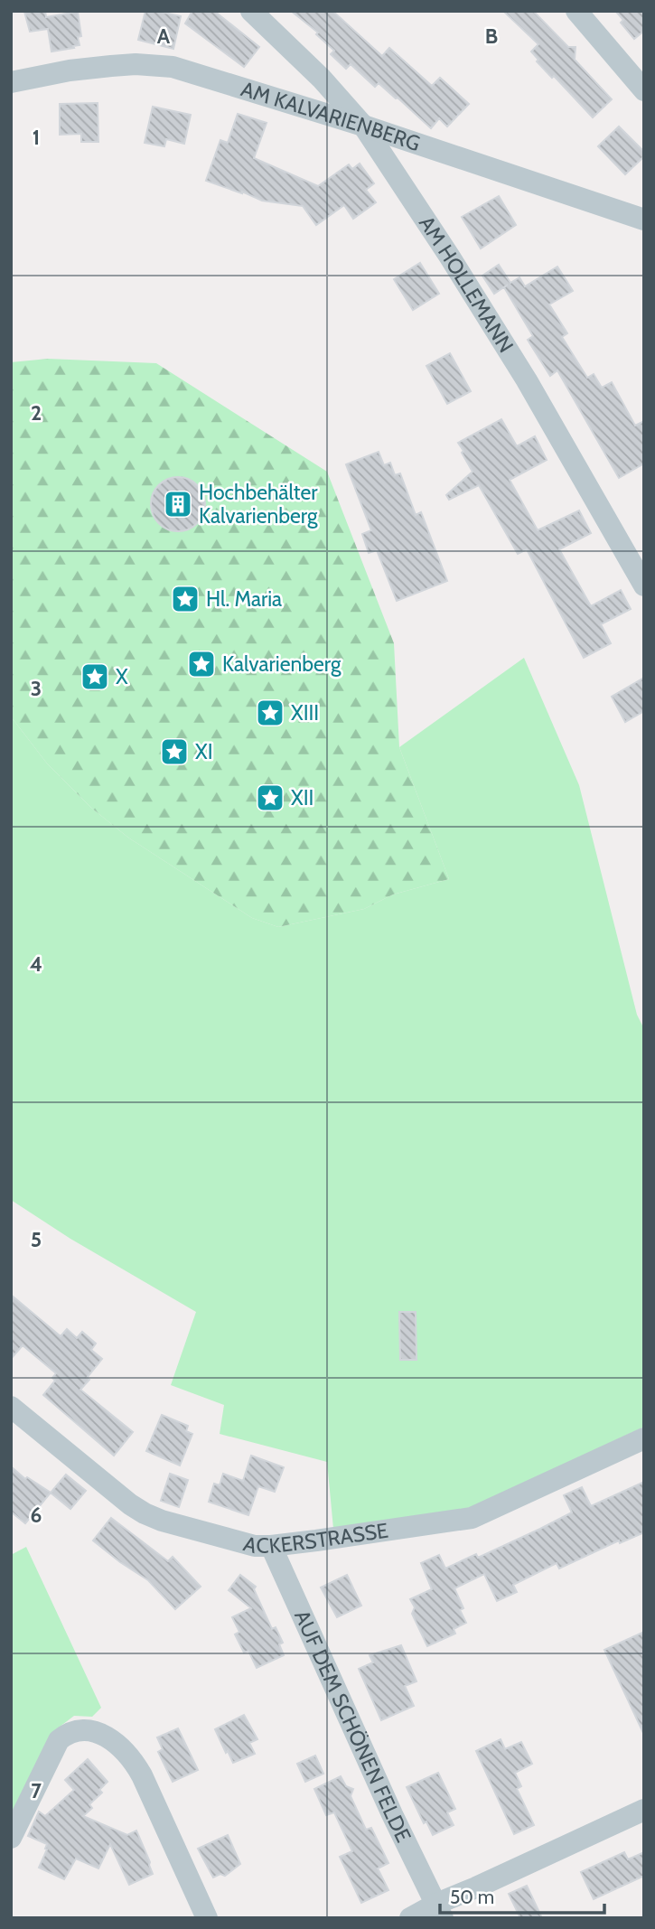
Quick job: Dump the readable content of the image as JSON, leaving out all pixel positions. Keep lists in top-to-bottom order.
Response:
{
  "streets": {
    "street": [
      "AM KALVARIENBERG",
      "AM HOLLEMANN",
      "ACKERSTRASSE",
      "AUF DEM SCHÖNEN FELDE"
    ]
  },
  "crossings": [
    ["AM KALVARIENBERG", "AM HOLLEMANN"],
    ["ACKERSTRASSE", "AUF DEM SCHÖNEN FELDE"]
  ],
  "places": {
    "building": ["Hochbehälter Kalvarienberg"],
    "place": [
      "Hl. Maria",
      "Kalvarienberg",
      "X",
      "XIII",
      "XI",
      "XII"
    ]
  },
  "scale_bar": "50 m",
  "grid": {
    "columns": ["A", "B"],
    "rows": [
      "1",
      "2",
      "3",
      "4",
      "5",
      "6",
      "7"
    ]
  }
}
